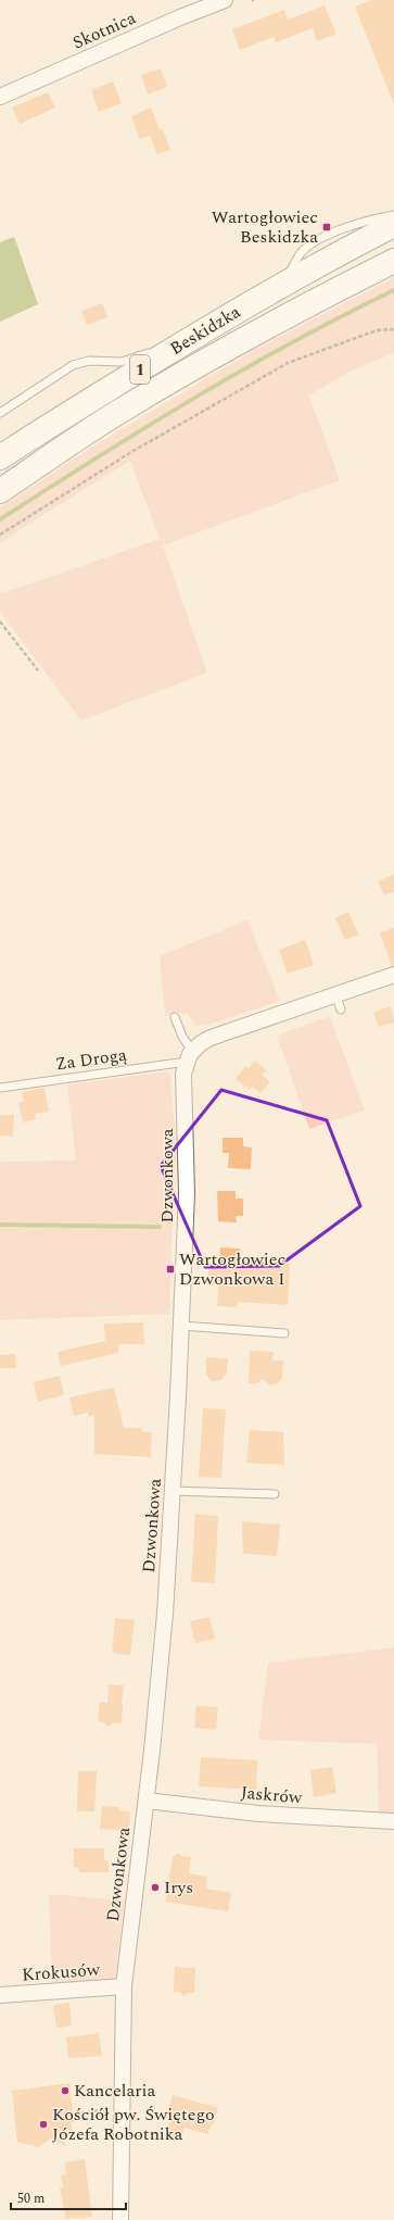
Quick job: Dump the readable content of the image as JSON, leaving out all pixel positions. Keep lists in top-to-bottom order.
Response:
{
  "streets": {
    "highway": ["Beskidzka", "1"],
    "street": [
      "Skotnica",
      "Dzwonkowa",
      "Jaskrów",
      "Krokusów"
    ],
    "lane": ["Za Drogą"]
  },
  "crossings": [
    ["Za Drogą", "Dzwonkowa"],
    ["Dzwonkowa", "Jaskrów"],
    ["Dzwonkowa", "Krokusów"]
  ],
  "places": {
    "transit": ["Wartogłowiec Beskidzka", "Wartogłowiec Dzwonkowa I"],
    "other": ["Irys", "Kancelaria", "Kościół pw. Świętego Józefa Robotnika"]
  },
  "scale_bar": "50 m"
}
